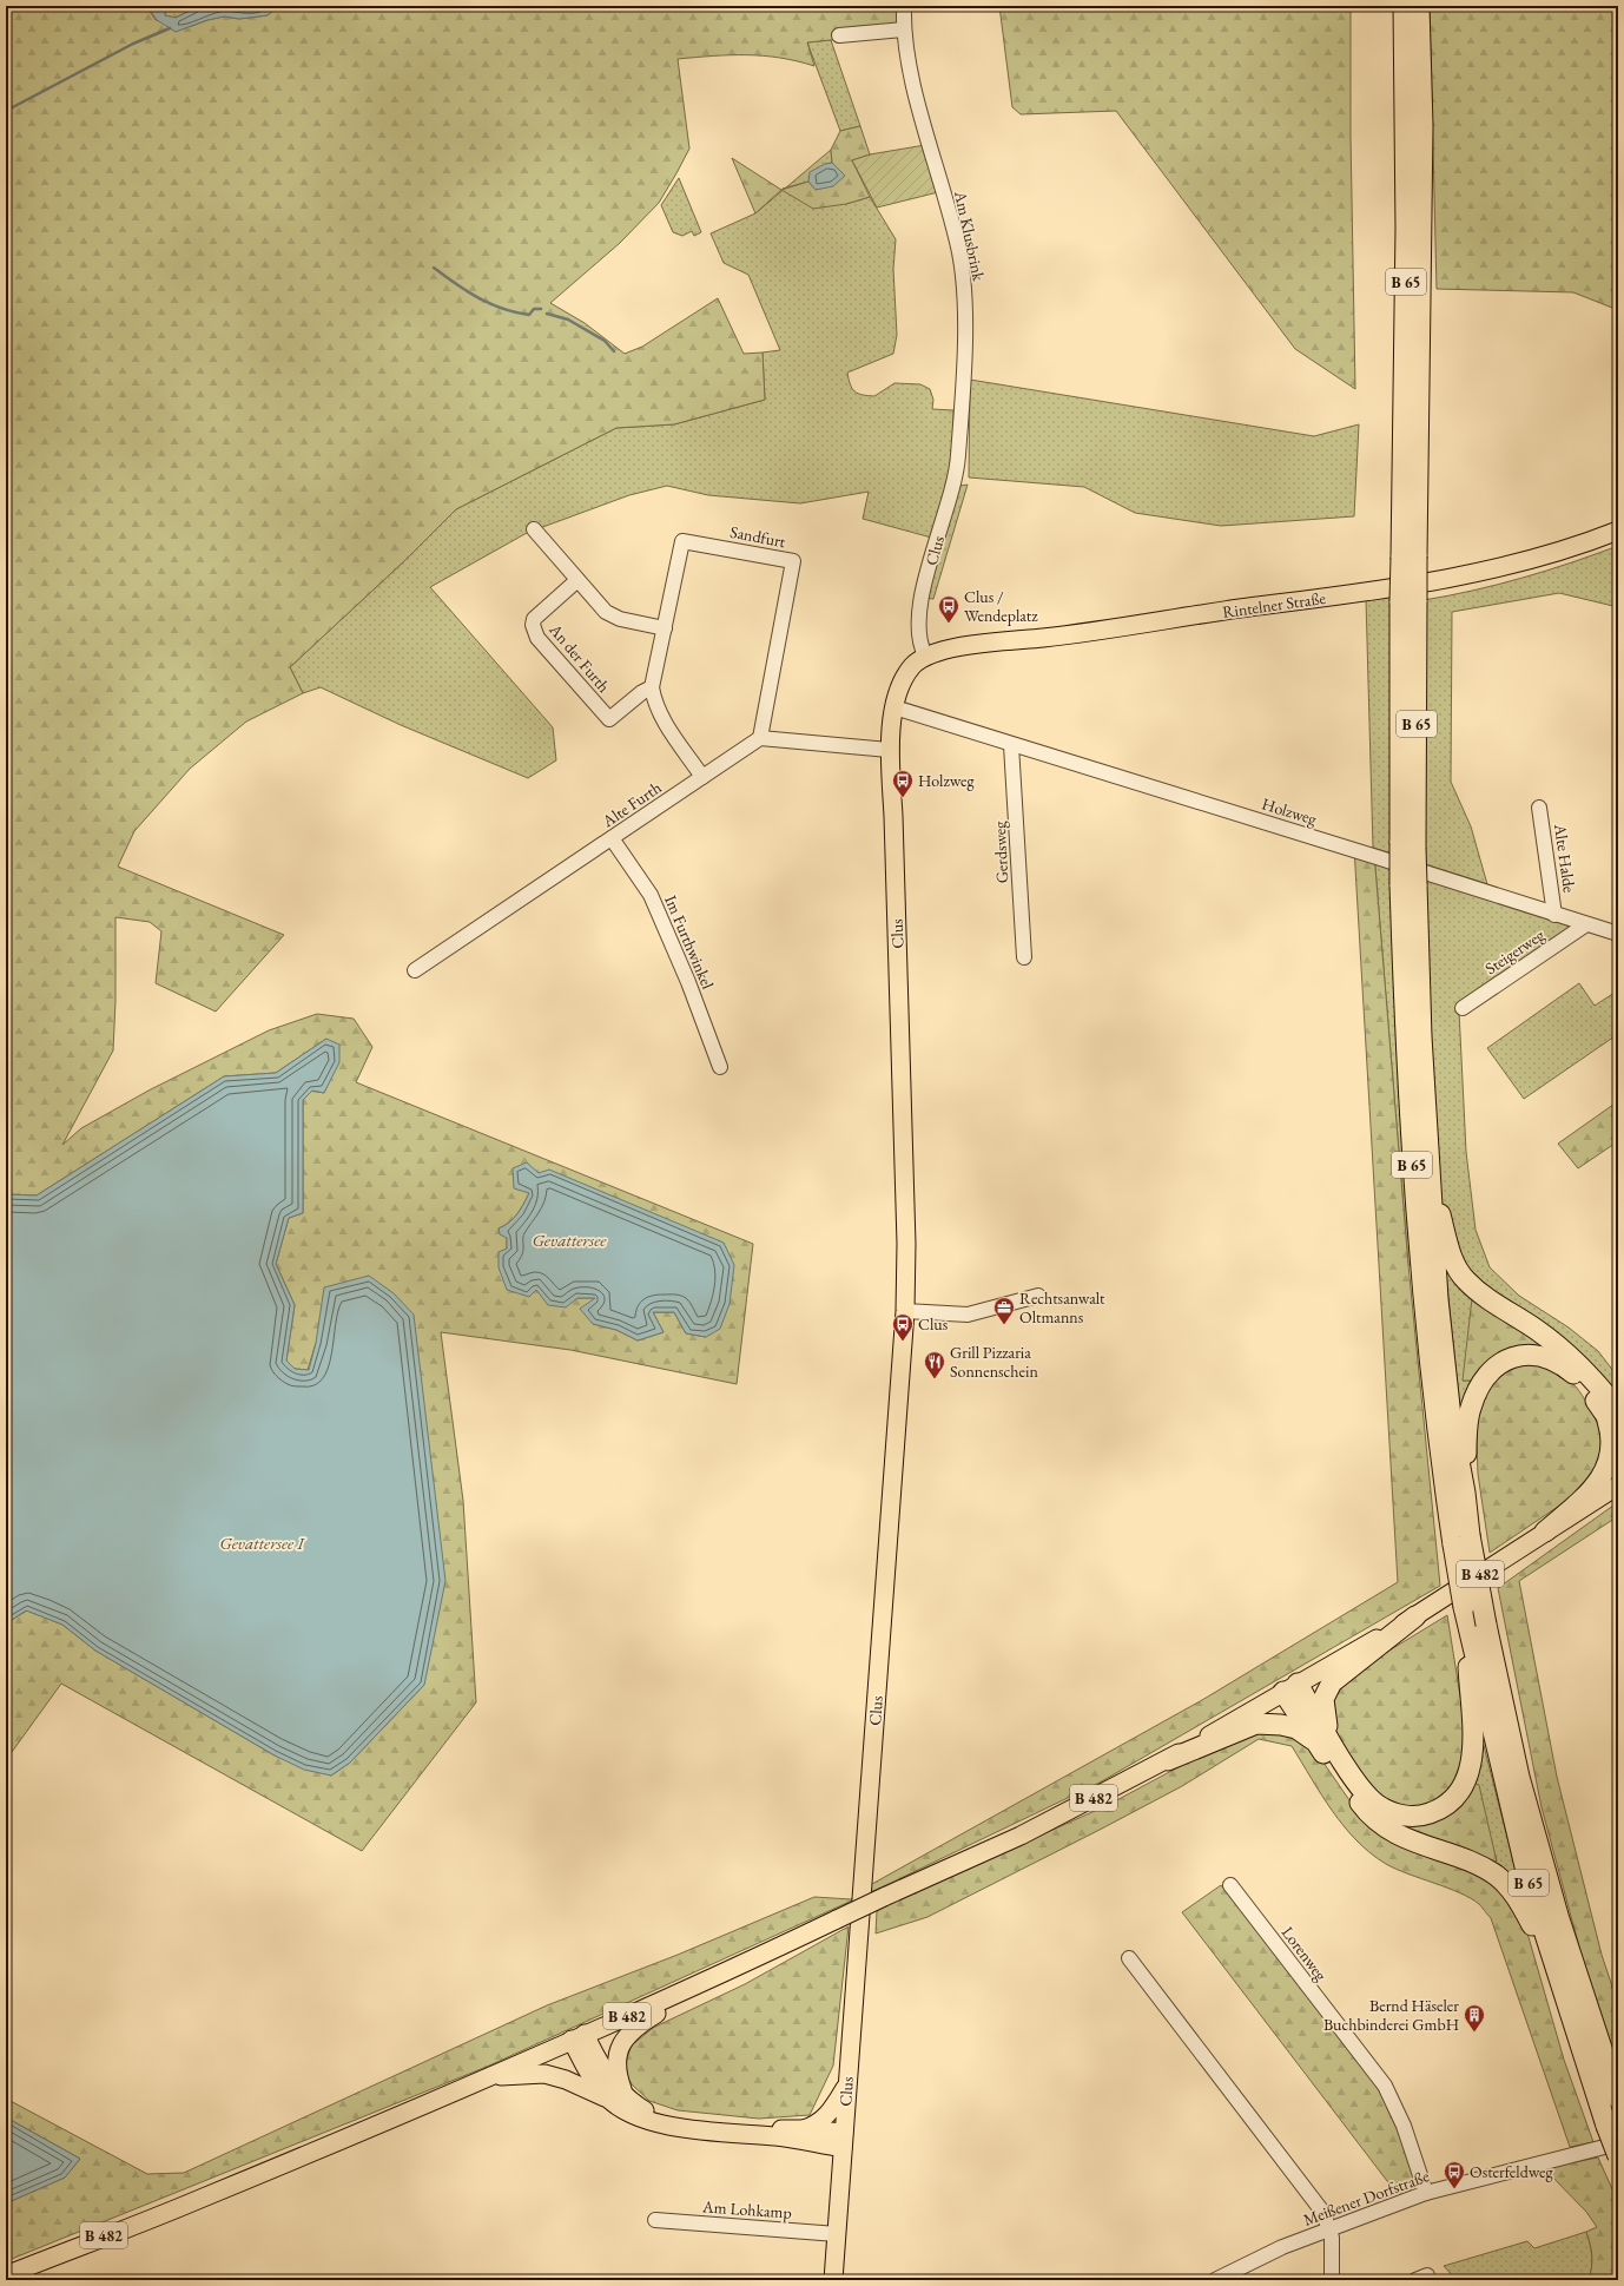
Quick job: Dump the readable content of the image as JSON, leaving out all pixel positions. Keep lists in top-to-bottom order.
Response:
{
  "streets": {
    "highway": ["B 65"],
    "main road": ["Clus", "Rintelner Straße", "B 482"],
    "street": [
      "Am Klusbrink",
      "Sandfurt",
      "An der Furth",
      "Alte Furth",
      "Holzweg",
      "Gerdsweg",
      "Alte Halde",
      "Im Furthwinkel",
      "Steigerweg",
      "Lorenweg",
      "Meißener Dorfstraße",
      "Am Lohkamp"
    ]
  },
  "crossings": [
    ["Am Klusbrink", "Clus"],
    ["Sandfurt", "An der Furth"],
    ["Sandfurt", "Alte Furth"],
    ["Clus", "Rintelner Straße"],
    ["Clus", "Holzweg"],
    ["Clus", "Am Lohkamp"],
    ["Alte Furth", "Im Furthwinkel"],
    ["Holzweg", "Gerdsweg"],
    ["Holzweg", "Alte Halde"],
    ["Holzweg", "Steigerweg"],
    ["Lorenweg", "Meißener Dorfstraße"]
  ],
  "water": ["Gevattersee", "Gevattersee I"],
  "places": {
    "bus stop": [
      "Clus / Wendeplatz",
      "Holzweg",
      "Clus",
      "Osterfeldweg"
    ],
    "office": ["Rechtsanwalt Oltmanns"],
    "restaurant": ["Grill Pizzaria Sonnenschein"],
    "building": ["Bernd Häseler Buchbinderei GmbH"]
  }
}
